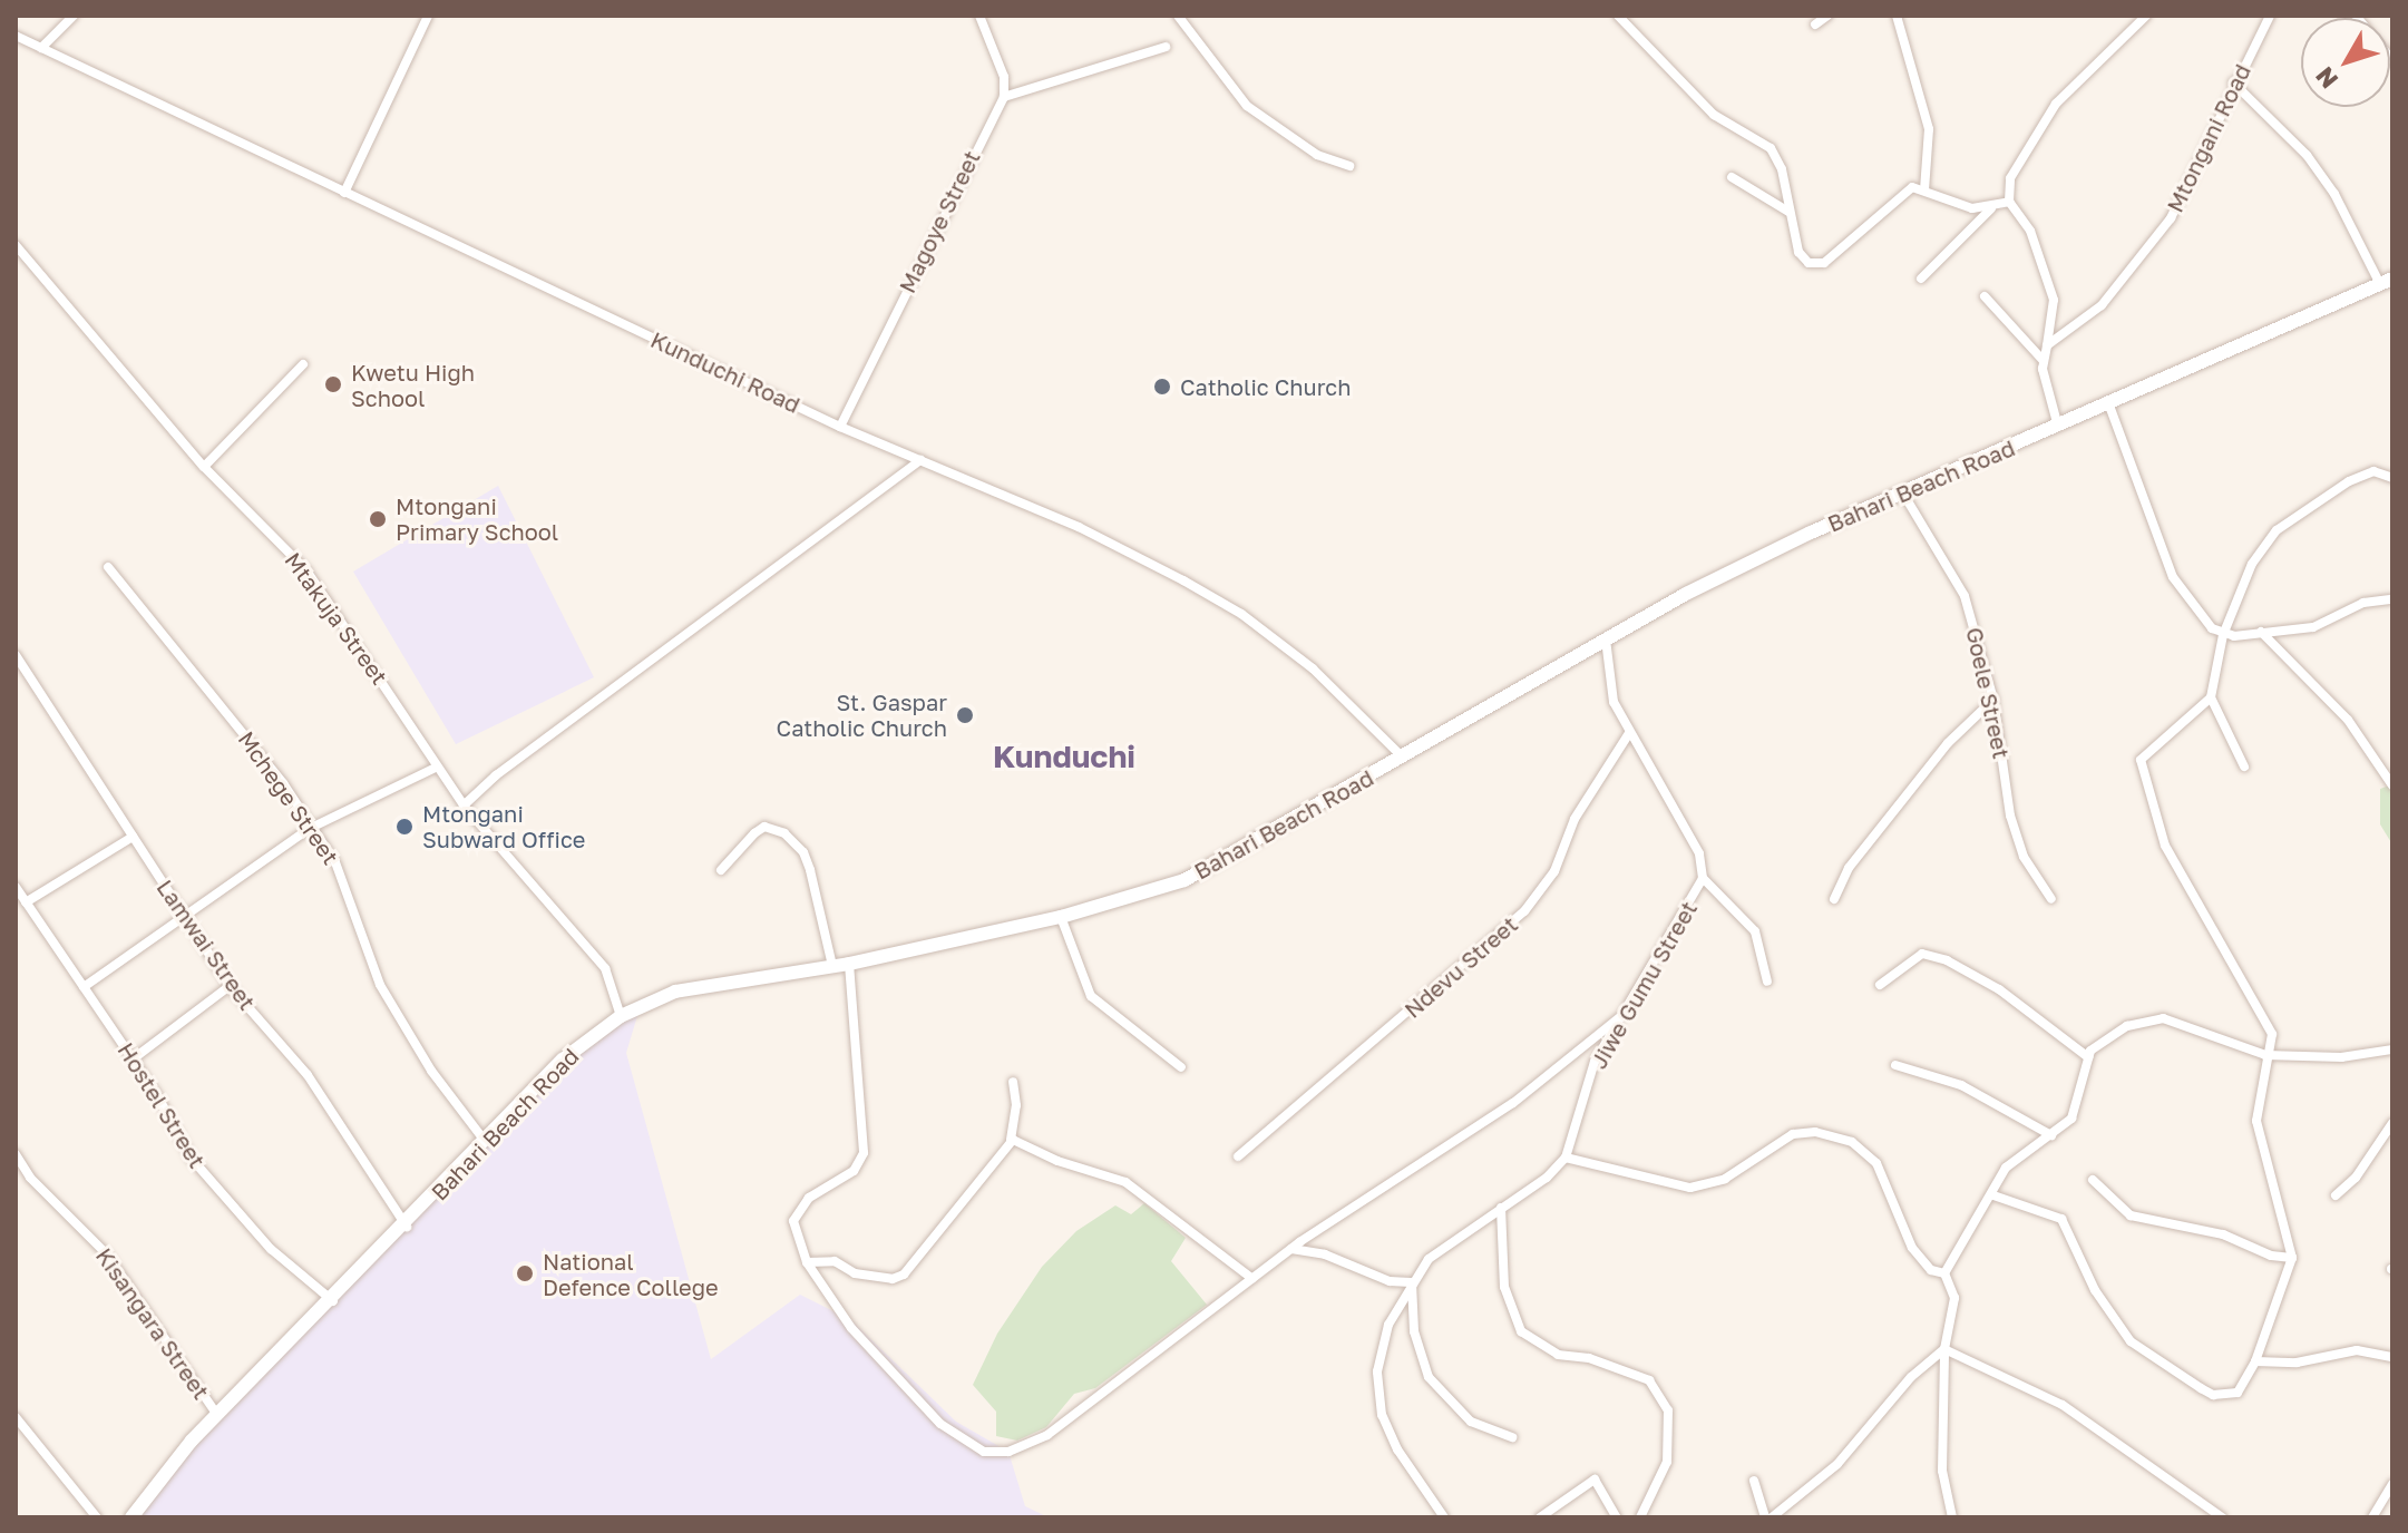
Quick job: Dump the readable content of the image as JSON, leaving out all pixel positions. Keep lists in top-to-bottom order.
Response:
{
  "streets": {
    "street": [
      "Mtongani Road",
      "Magoye Street",
      "Kunduchi Road",
      "Bahari Beach Road",
      "Mtakuja Street",
      "Goele Street",
      "Mchege Street",
      "Lamwai Street",
      "Ndevu Street",
      "Jiwe Gumu Street",
      "Hostel Street",
      "Kisangara Street"
    ]
  },
  "crossings": [
    ["Magoye Street", "Kunduchi Road"],
    ["Kunduchi Road", "Bahari Beach Road"],
    ["Bahari Beach Road", "Mtakuja Street"],
    ["Bahari Beach Road", "Goele Street"],
    ["Bahari Beach Road", "Mchege Street"],
    ["Bahari Beach Road", "Lamwai Street"],
    ["Bahari Beach Road", "Jiwe Gumu Street"],
    ["Bahari Beach Road", "Hostel Street"],
    ["Bahari Beach Road", "Kisangara Street"],
    ["Ndevu Street", "Jiwe Gumu Street"]
  ],
  "districts": ["Kunduchi"],
  "places": [
    "Kwetu High School",
    "Catholic Church",
    "Mtongani Primary School",
    "St. Gaspar Catholic Church",
    "Mtongani Subward Office",
    "National Defence College"
  ],
  "north": "bottom left"
}
